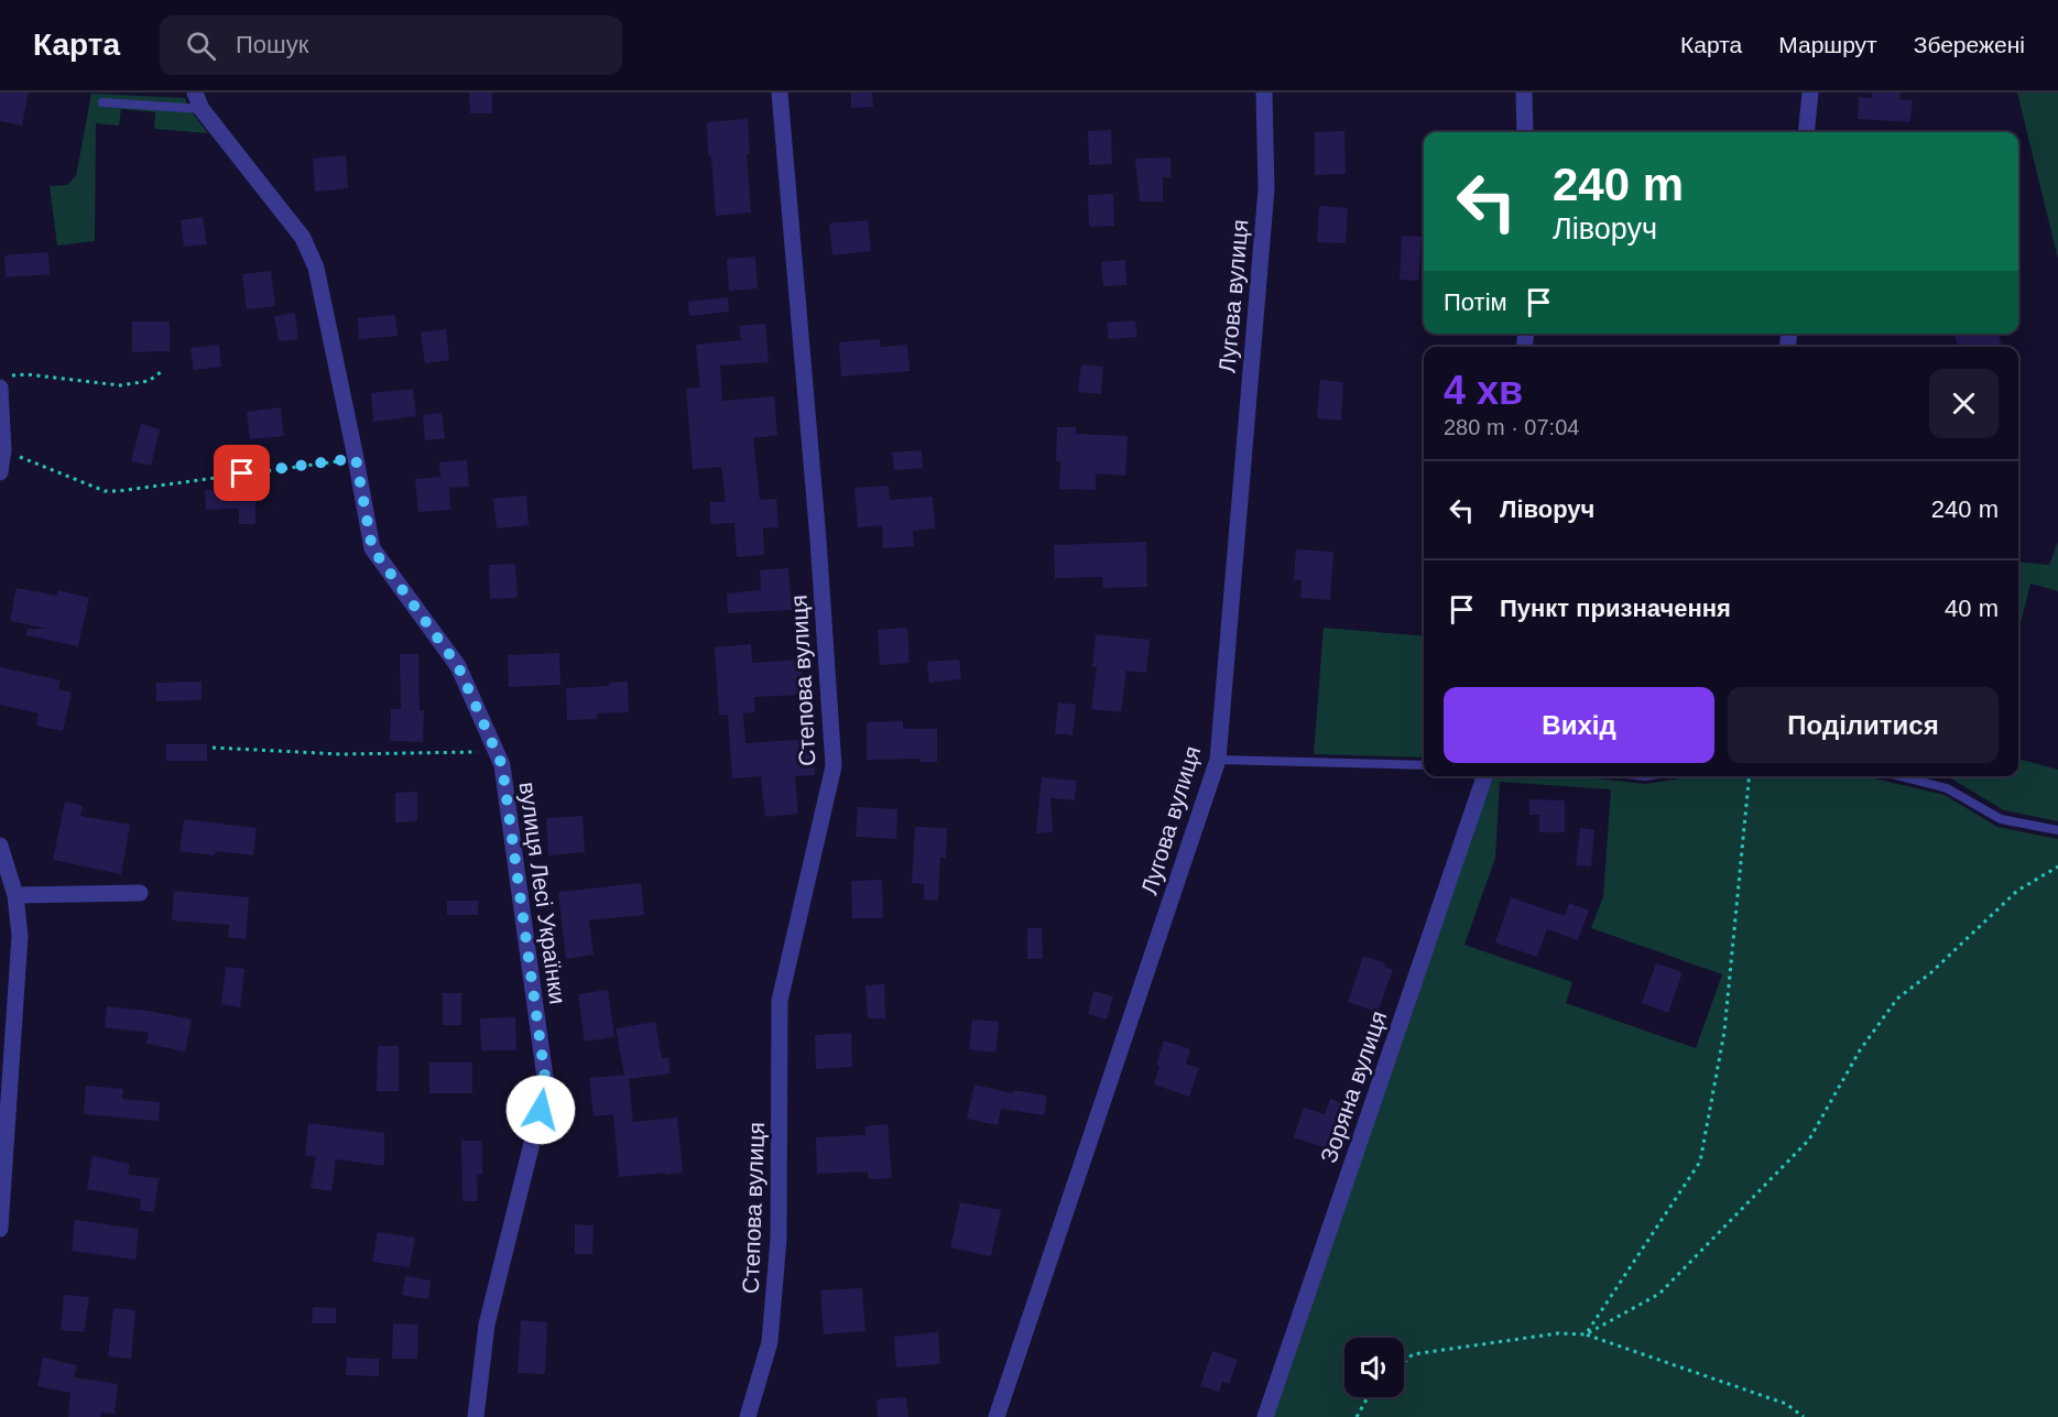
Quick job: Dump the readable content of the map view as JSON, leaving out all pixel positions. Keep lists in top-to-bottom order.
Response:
{
  "streets": {
    "street": [
      "Лугова вулиця",
      "Степова вулиця",
      "вулиця Лесі Українки",
      "Зоряна вулиця"
    ]
  },
  "page": {
    "header": "Карта",
    "search": "Пошук",
    "nav": ["Карта", "Маршрут", "Збережені"],
    "turn": ["240 m", "Ліворуч"],
    "then": "Потім",
    "heading": ["4 хв", "280 m · 07:04"],
    "list": [
      {
        "name": "Ліворуч",
        "value": "240 m"
      },
      {
        "name": "Пункт призначення",
        "value": "40 m"
      }
    ],
    "buttons": ["Вихід", "Поділитися"]
  }
}
